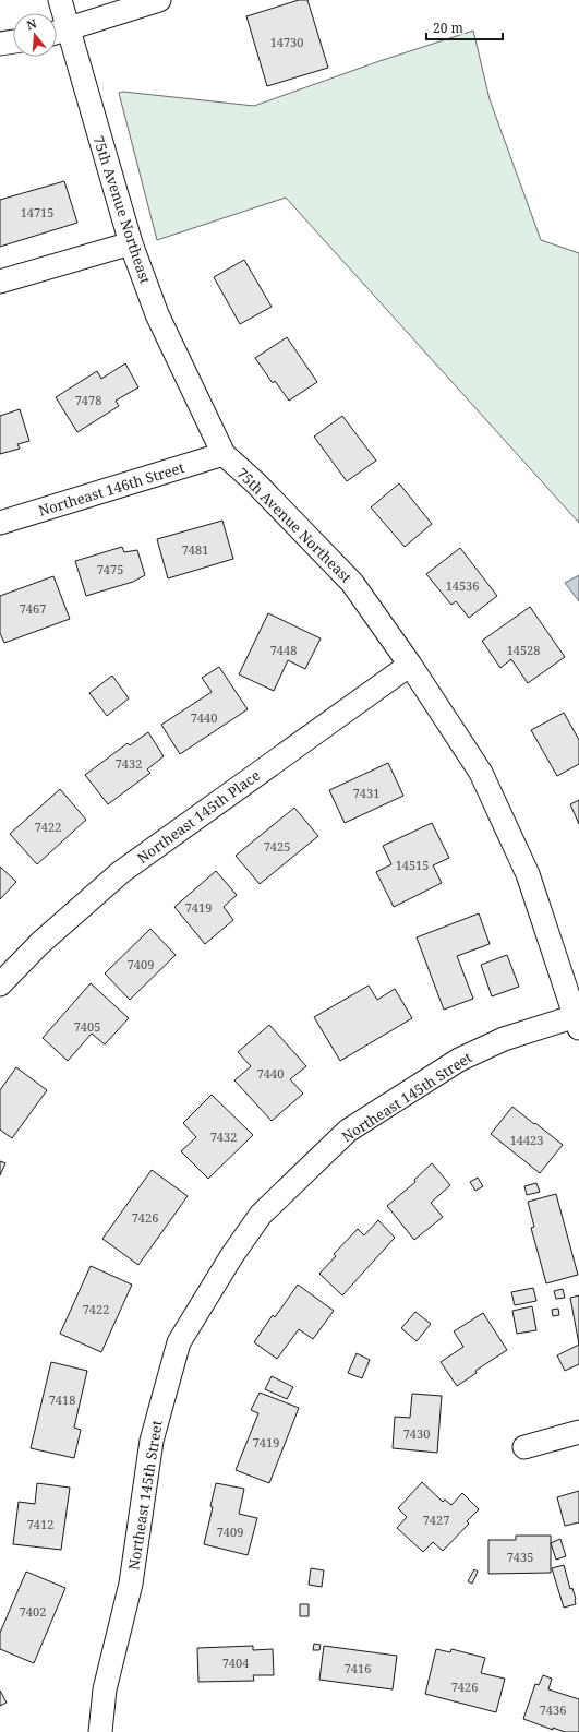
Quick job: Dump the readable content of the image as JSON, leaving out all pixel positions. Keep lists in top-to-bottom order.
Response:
{
  "streets": {
    "street": [
      "75th Avenue Northeast",
      "Northeast 146th Street",
      "Northeast 145th Place",
      "Northeast 145th Street"
    ]
  },
  "crossings": [
    ["75th Avenue Northeast", "Northeast 146th Street"],
    ["75th Avenue Northeast", "Northeast 145th Place"],
    ["75th Avenue Northeast", "Northeast 145th Street"]
  ],
  "house_numbers": [
    "14730",
    "14715",
    "7478",
    "7481",
    "7475",
    "14536",
    "7467",
    "7448",
    "14528",
    "7440",
    "7432",
    "7431",
    "7422",
    "7425",
    "14515",
    "7419",
    "7409",
    "7405",
    "7440",
    "7432",
    "14423",
    "7426",
    "7422",
    "7418",
    "7430",
    "7419",
    "7427",
    "7412",
    "7409",
    "7435",
    "7402",
    "7404",
    "7416",
    "7426",
    "7436"
  ],
  "scale_bar": "20 m",
  "north": "top"
}
